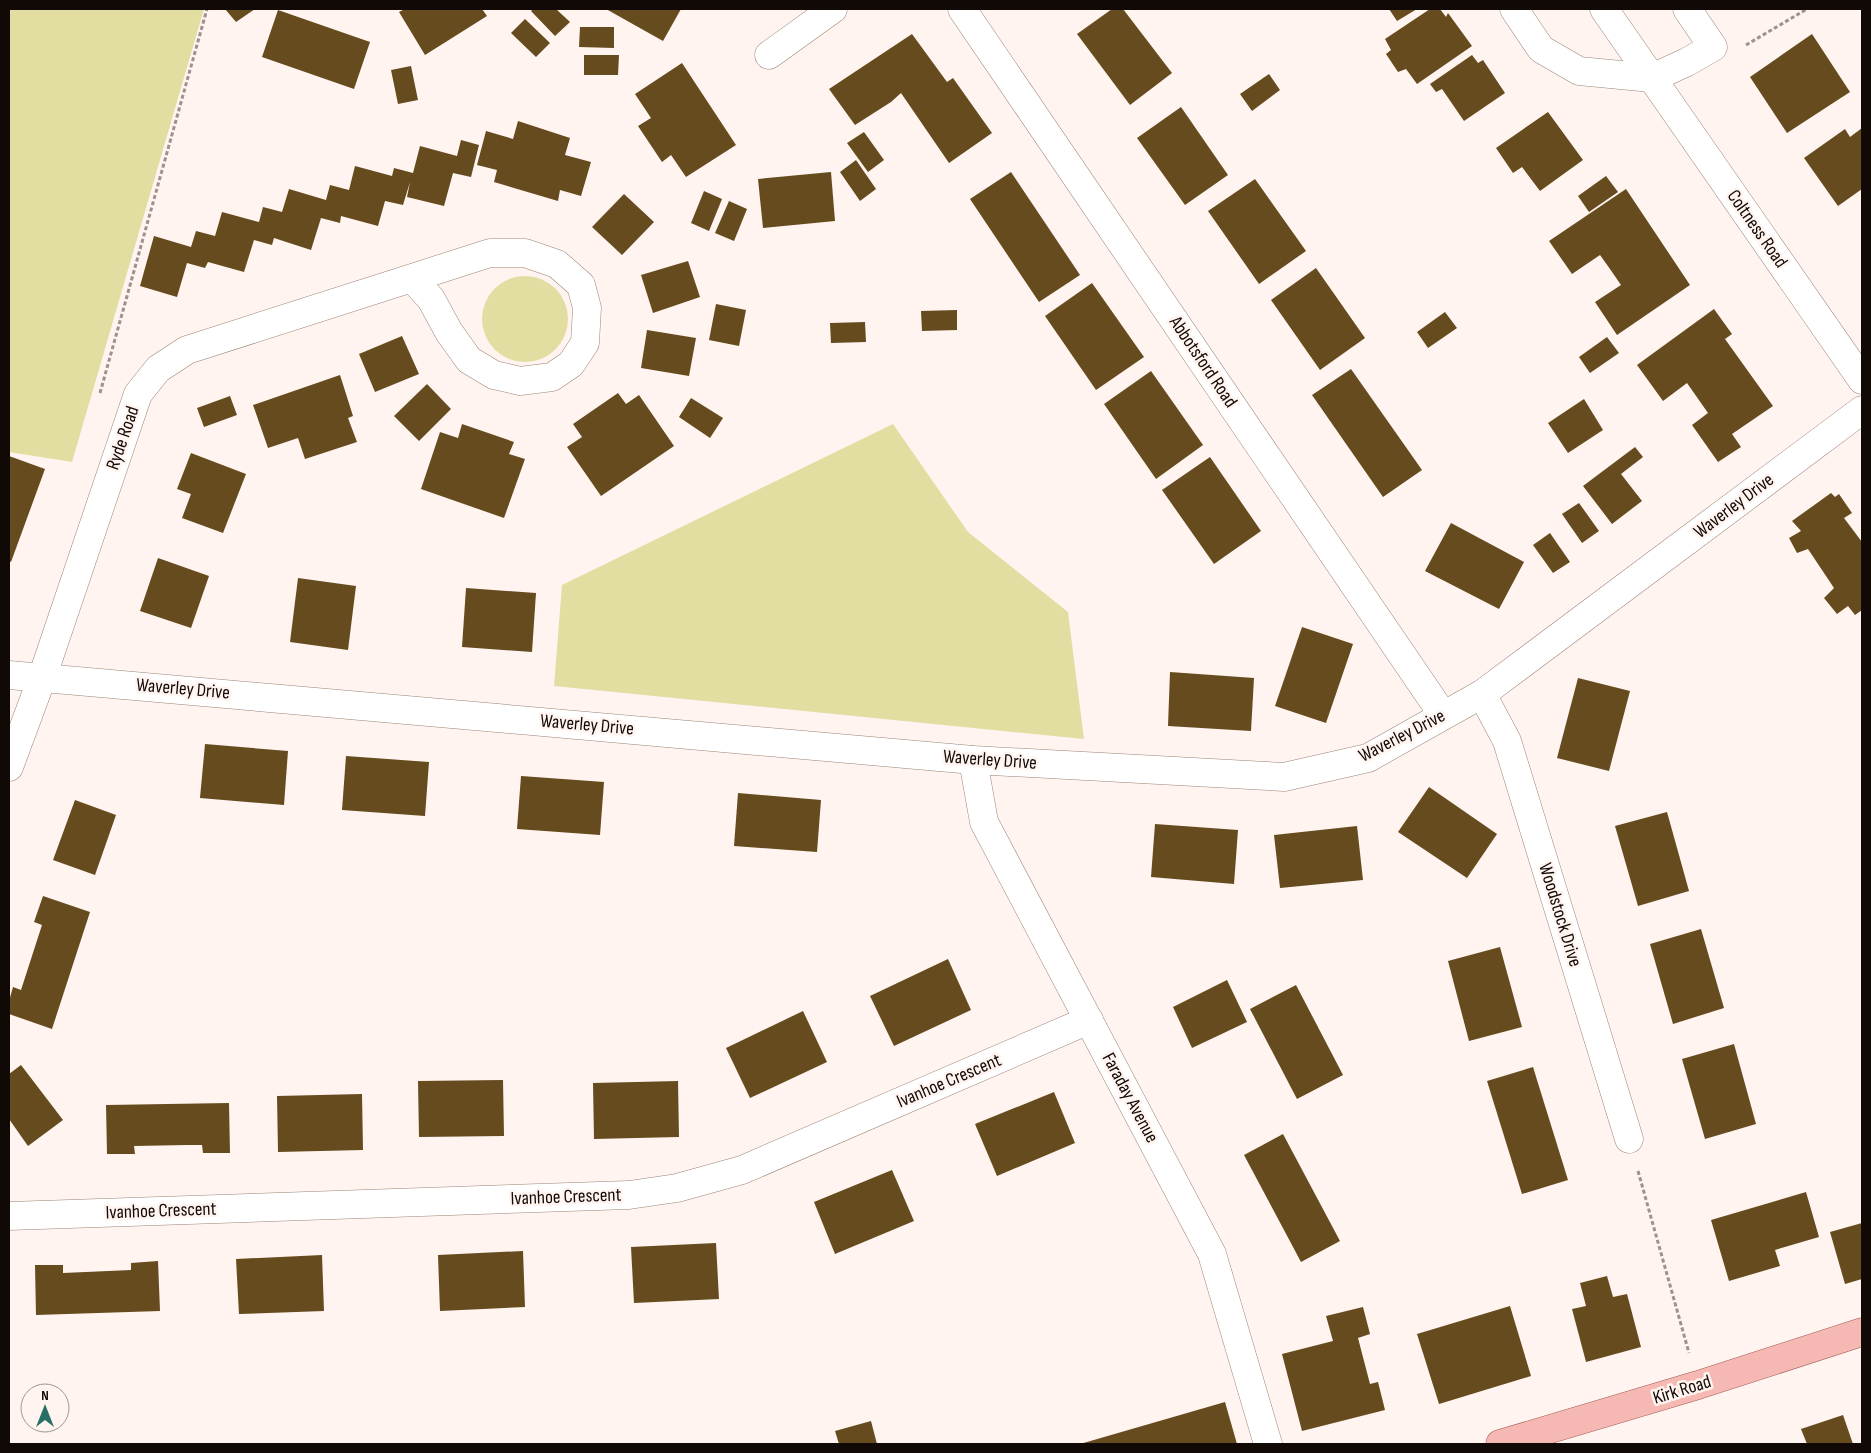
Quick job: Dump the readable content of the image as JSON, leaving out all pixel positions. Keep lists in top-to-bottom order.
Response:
{
  "streets": {
    "main road": ["Kirk Road"],
    "street": [
      "Coltness Road",
      "Abbotsford Road",
      "Ryde Road",
      "Waverley Drive",
      "Woodstock Drive",
      "Ivanhoe Crescent",
      "Faraday Avenue"
    ]
  },
  "crossings": [
    ["Abbotsford Road", "Waverley Drive"],
    ["Ryde Road", "Waverley Drive"],
    ["Waverley Drive", "Woodstock Drive"],
    ["Waverley Drive", "Faraday Avenue"],
    ["Ivanhoe Crescent", "Faraday Avenue"]
  ],
  "north": "top"
}
